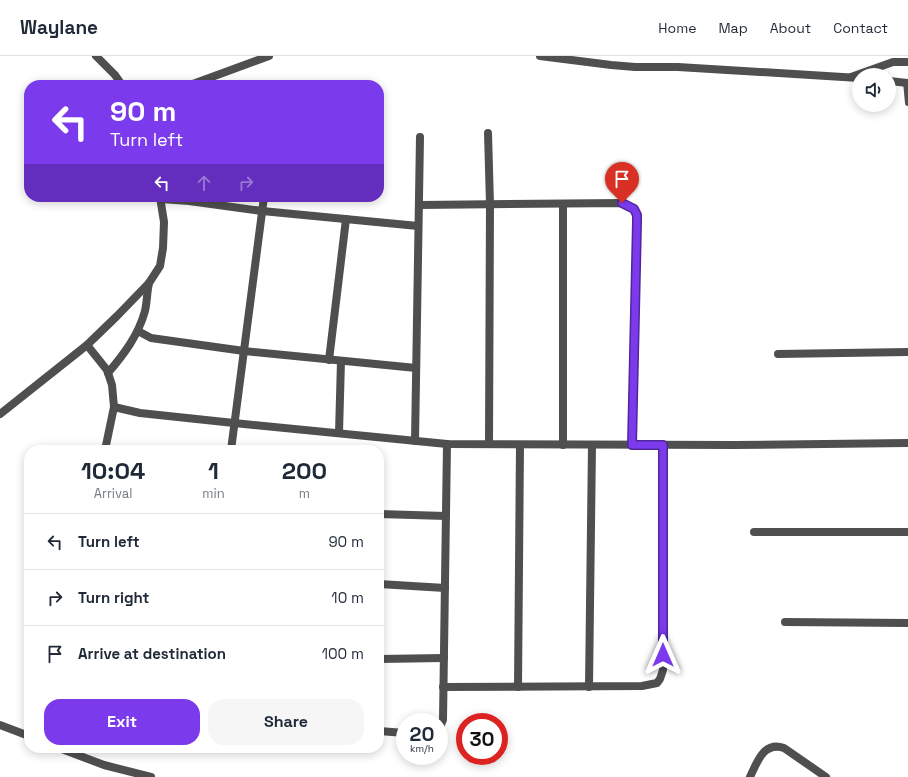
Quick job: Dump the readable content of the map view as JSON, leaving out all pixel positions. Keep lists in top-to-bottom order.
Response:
{
  "page": {
    "header": "Waylane",
    "nav": [
      "Home",
      "Map",
      "About",
      "Contact"
    ],
    "turn": ["90 m", "Turn left"],
    "eta": [
      "10:04",
      "Arrival",
      "1",
      "min",
      "200",
      "m"
    ],
    "list": [
      {
        "name": "Turn left",
        "value": "90 m"
      },
      {
        "name": "Turn right",
        "value": "10 m"
      },
      {
        "name": "Arrive at destination",
        "value": "100 m"
      }
    ],
    "buttons": ["Exit", "Share"],
    "speed": "20 km/h",
    "limit": "30"
  }
}
